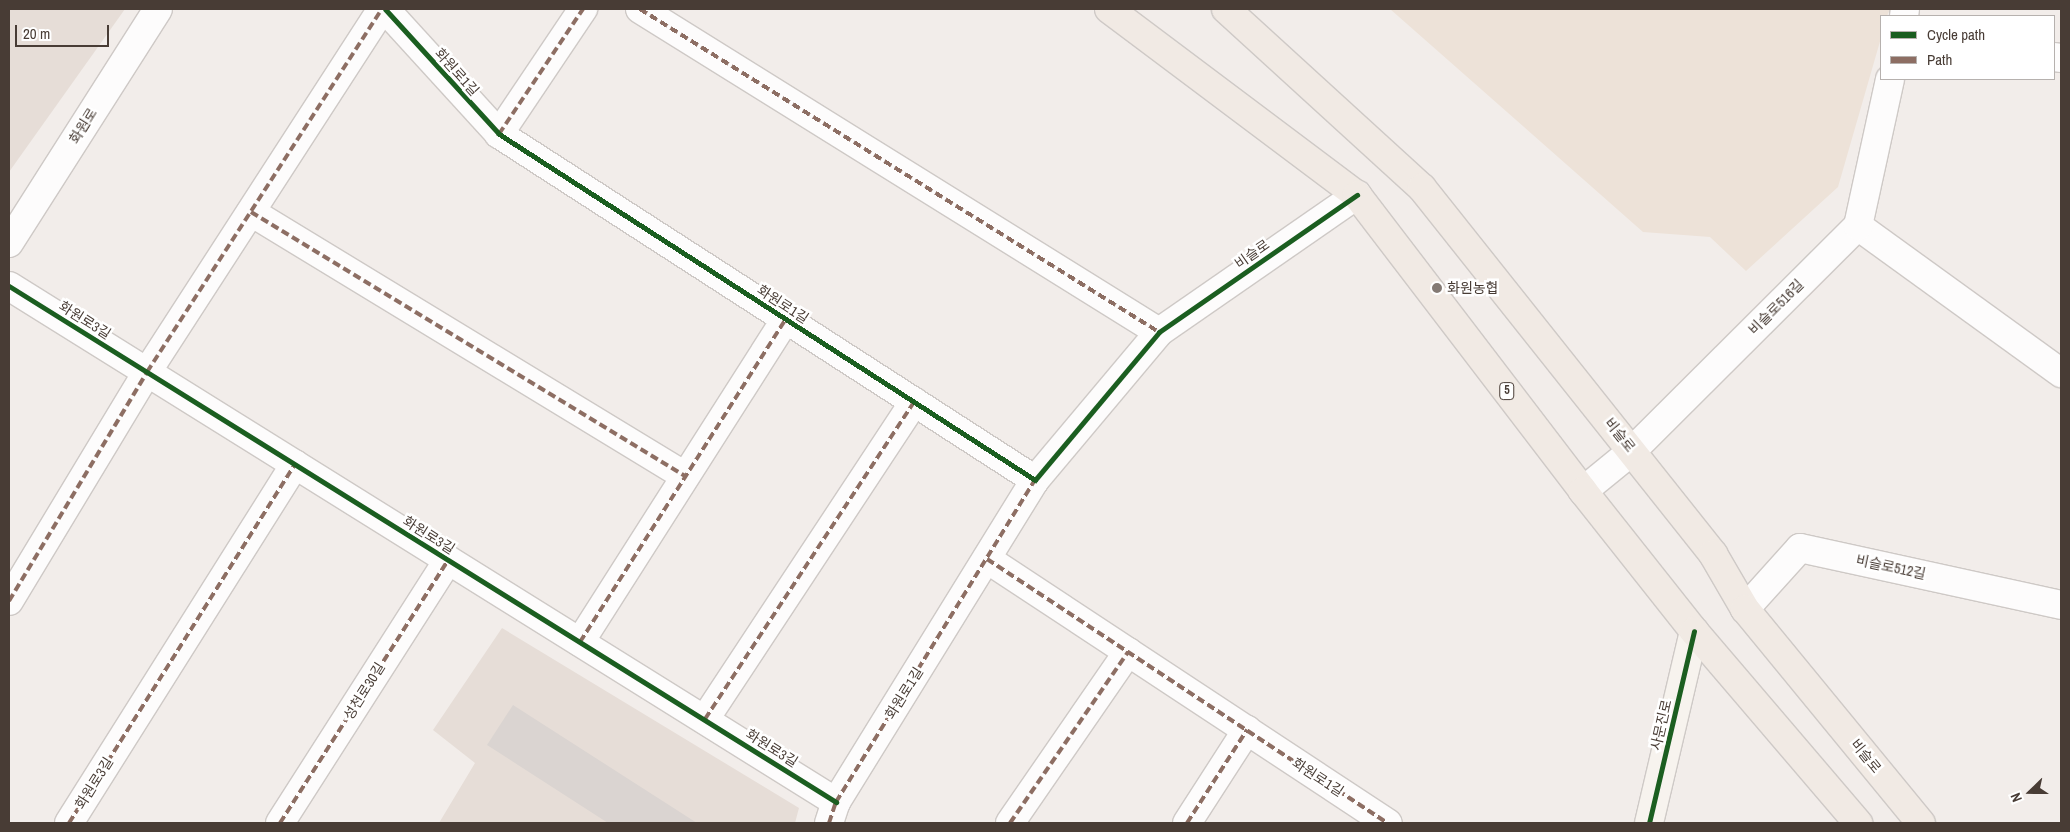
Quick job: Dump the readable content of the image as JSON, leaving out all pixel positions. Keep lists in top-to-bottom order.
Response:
{
  "streets": {
    "main road": ["비슬로", "5"],
    "street": [
      "화원로1길",
      "화원로",
      "비슬로516길",
      "화원로3길",
      "비슬로512길",
      "성천로30길",
      "사문진로"
    ]
  },
  "crossings": [
    ["화원로1길", "비슬로"],
    ["화원로1길", "화원로3길"],
    ["비슬로", "비슬로516길"],
    ["비슬로", "5"],
    ["비슬로", "비슬로512길"],
    ["비슬로516길", "5"],
    ["화원로3길", "성천로30길"],
    ["5", "사문진로"]
  ],
  "places": ["화원농협"],
  "legend": ["Cycle path", "Path"],
  "scale_bar": "20 m",
  "north": "left"
}
